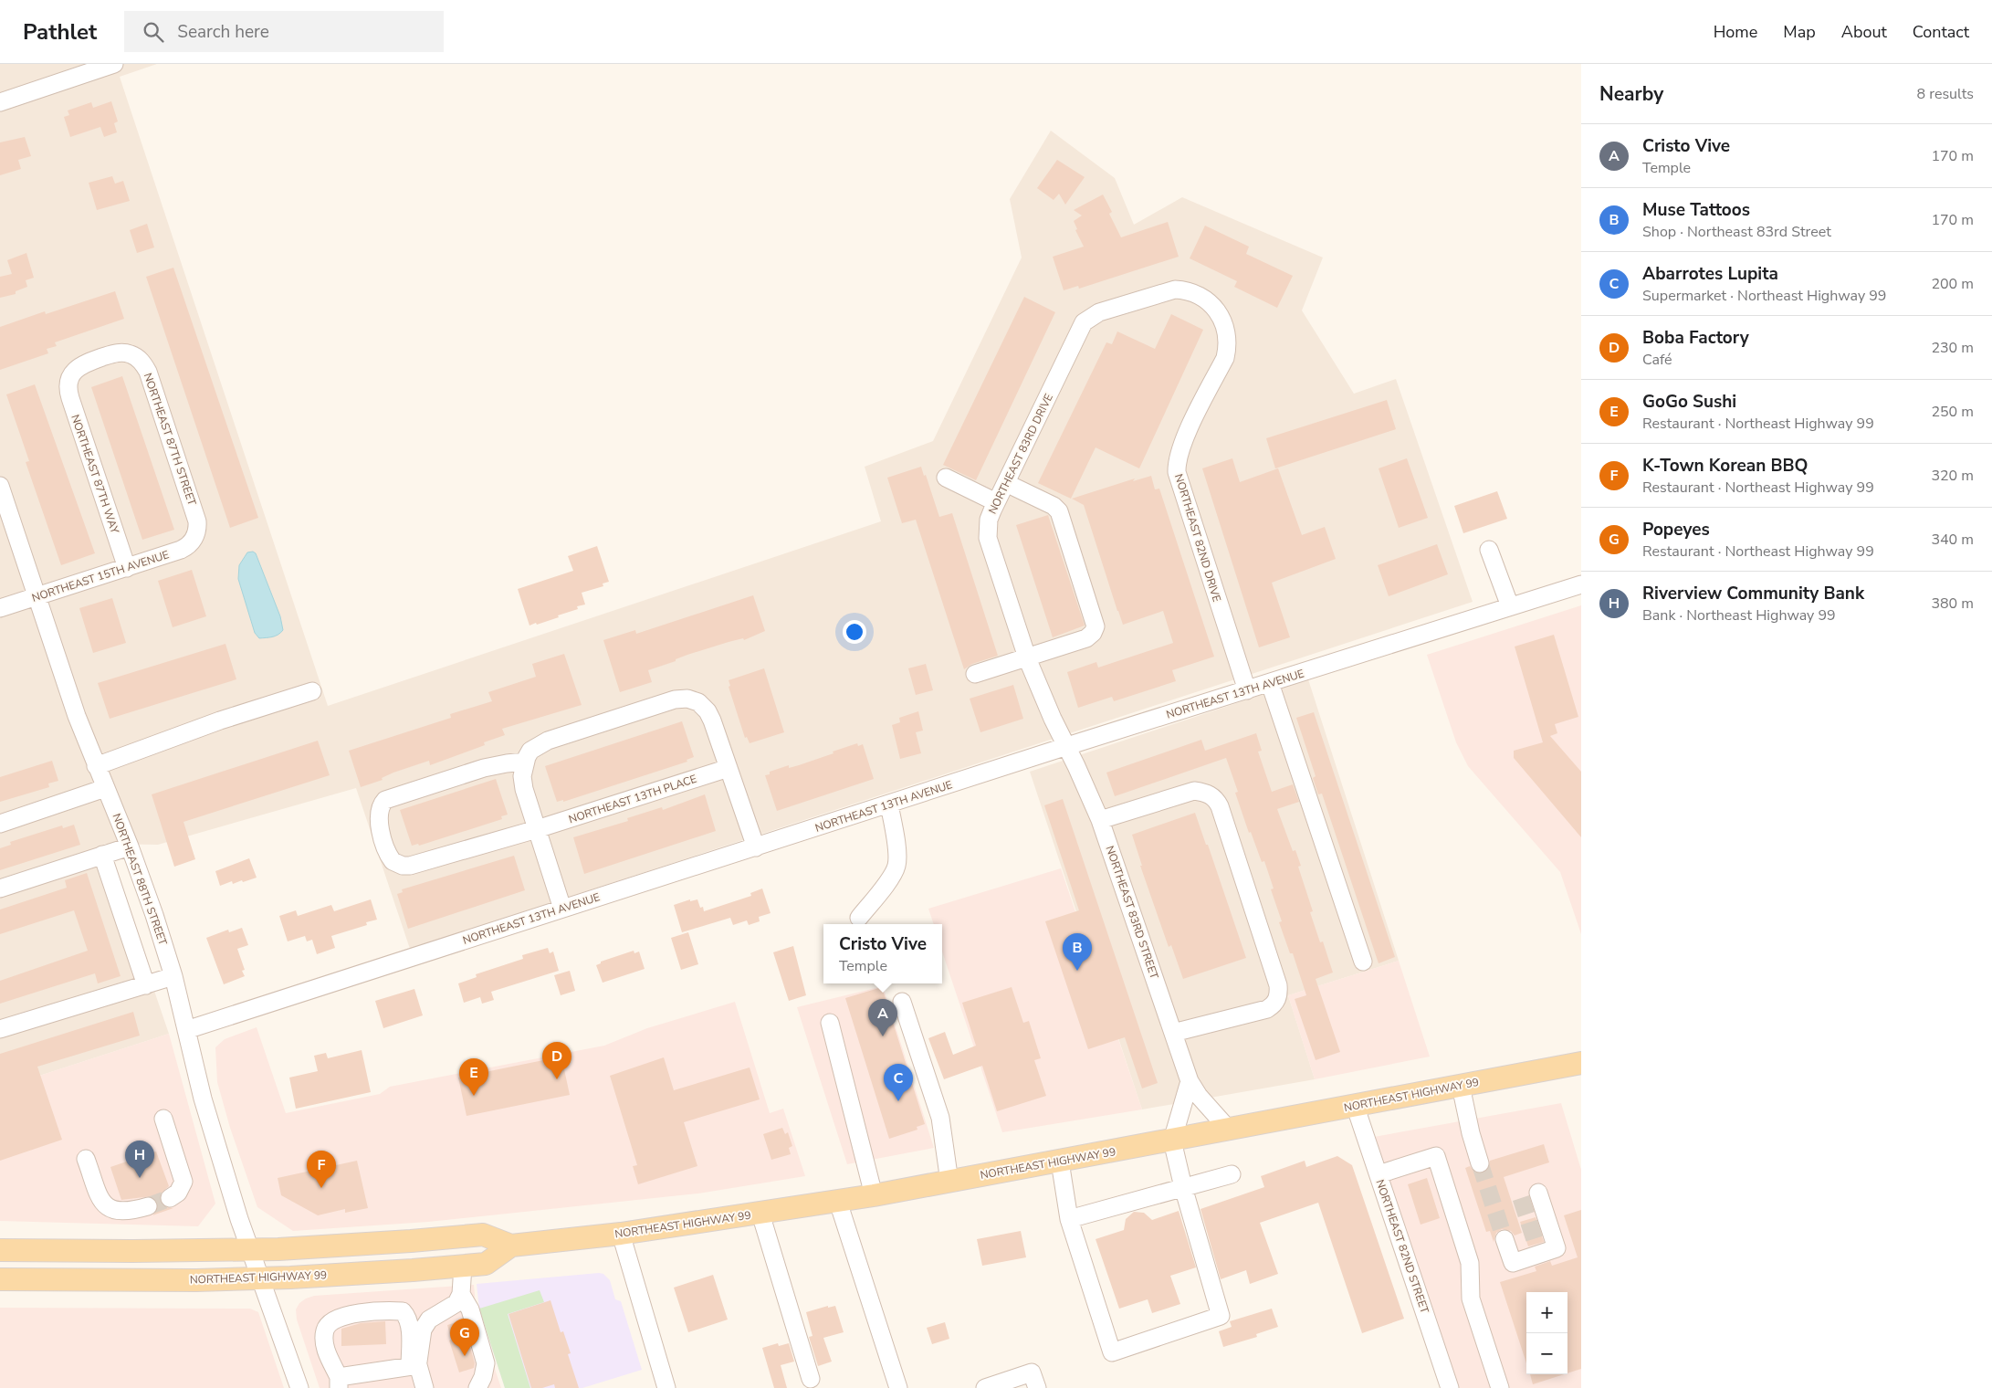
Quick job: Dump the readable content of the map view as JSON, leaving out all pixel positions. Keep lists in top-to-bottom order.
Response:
{
  "streets": {
    "main road": ["NORTHEAST HIGHWAY 99"],
    "street": [
      "NORTHEAST 87TH STREET",
      "NORTHEAST 83RD DRIVE",
      "NORTHEAST 87TH WAY",
      "NORTHEAST 82ND DRIVE",
      "NORTHEAST 15TH AVENUE",
      "NORTHEAST 13TH AVENUE",
      "NORTHEAST 13TH PLACE",
      "NORTHEAST 88TH STREET",
      "NORTHEAST 83RD STREET",
      "NORTHEAST 82ND STREET"
    ]
  },
  "crossings": [
    ["NORTHEAST 87TH STREET", "NORTHEAST 87TH WAY"],
    ["NORTHEAST 87TH STREET", "NORTHEAST 15TH AVENUE"],
    ["NORTHEAST 83RD DRIVE", "NORTHEAST 82ND DRIVE"],
    ["NORTHEAST 83RD DRIVE", "NORTHEAST 13TH AVENUE"],
    ["NORTHEAST 83RD DRIVE", "NORTHEAST 83RD STREET"],
    ["NORTHEAST 87TH WAY", "NORTHEAST 15TH AVENUE"],
    ["NORTHEAST 82ND DRIVE", "NORTHEAST 13TH AVENUE"],
    ["NORTHEAST 15TH AVENUE", "NORTHEAST 88TH STREET"],
    ["NORTHEAST 13TH AVENUE", "NORTHEAST 88TH STREET"],
    ["NORTHEAST 13TH AVENUE", "NORTHEAST 83RD STREET"],
    ["NORTHEAST 88TH STREET", "NORTHEAST HIGHWAY 99"],
    ["NORTHEAST 83RD STREET", "NORTHEAST HIGHWAY 99"],
    ["NORTHEAST HIGHWAY 99", "NORTHEAST 82ND STREET"]
  ],
  "page": {
    "header": "Pathlet",
    "search": "Search here",
    "nav": [
      "Home",
      "Map",
      "About",
      "Contact"
    ],
    "heading": ["Nearby", "8 results"],
    "list": [
      {
        "mark": "A",
        "name": "Cristo Vive",
        "note": "Temple",
        "value": "170 m"
      },
      {
        "mark": "B",
        "name": "Muse Tattoos",
        "note": "Shop · Northeast 83rd Street",
        "value": "170 m"
      },
      {
        "mark": "C",
        "name": "Abarrotes Lupita",
        "note": "Supermarket · Northeast Highway 99",
        "value": "200 m"
      },
      {
        "mark": "D",
        "name": "Boba Factory",
        "note": "Café",
        "value": "230 m"
      },
      {
        "mark": "E",
        "name": "GoGo Sushi",
        "note": "Restaurant · Northeast Highway 99",
        "value": "250 m"
      },
      {
        "mark": "F",
        "name": "K-Town Korean BBQ",
        "note": "Restaurant · Northeast Highway 99",
        "value": "320 m"
      },
      {
        "mark": "G",
        "name": "Popeyes",
        "note": "Restaurant · Northeast Highway 99",
        "value": "340 m"
      },
      {
        "mark": "H",
        "name": "Riverview Community Bank",
        "note": "Bank · Northeast Highway 99",
        "value": "380 m"
      }
    ],
    "popup": ["Cristo Vive", "Temple"],
    "pins": [
      "B",
      "A",
      "D",
      "E",
      "C",
      "H",
      "F",
      "G"
    ],
    "map_buttons": ["+", "−"]
  }
}
